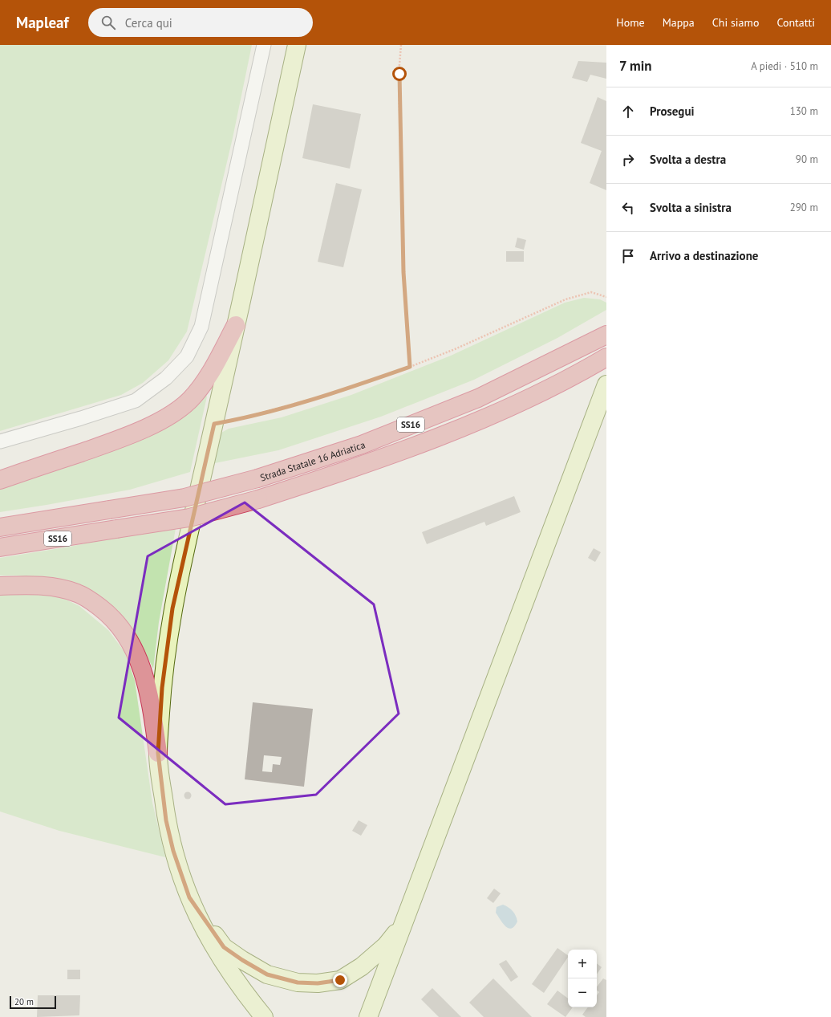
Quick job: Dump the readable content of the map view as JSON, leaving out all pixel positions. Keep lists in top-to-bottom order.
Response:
{
  "streets": {
    "highway": ["SS16", "Strada Statale 16 Adriatica"]
  },
  "scale_bar": "20 m",
  "page": {
    "header": "Mapleaf",
    "search": "Cerca qui",
    "nav": [
      "Home",
      "Mappa",
      "Chi siamo",
      "Contatti"
    ],
    "heading": ["7 min", "A piedi · 510 m"],
    "list": [
      ["Prosegui", "130 m"],
      ["Svolta a destra", "90 m"],
      ["Svolta a sinistra", "290 m"],
      "Arrivo a destinazione"
    ],
    "map_buttons": ["+", "−"],
    "scale": "20 m"
  }
}
